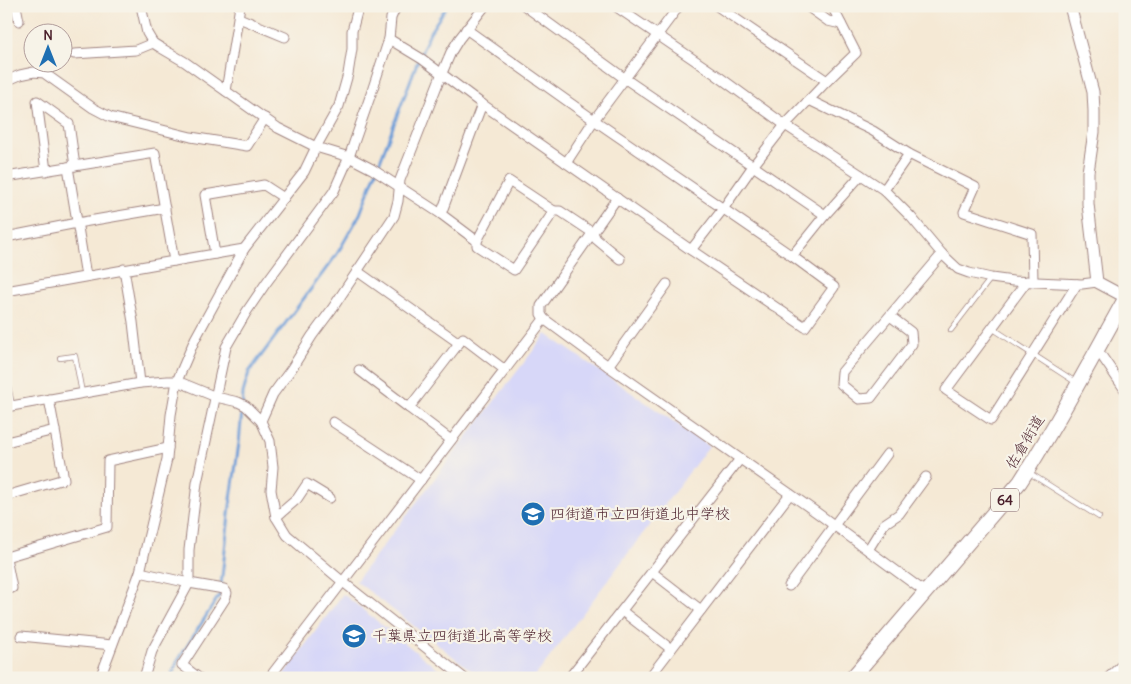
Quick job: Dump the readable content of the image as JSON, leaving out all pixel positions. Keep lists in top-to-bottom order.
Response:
{
  "streets": {
    "main road": ["佐倉街道", "64"]
  },
  "places": {
    "school or university": ["四街道市立四街道北中学校", "千葉県立四街道北高等学校"]
  },
  "north": "top"
}
